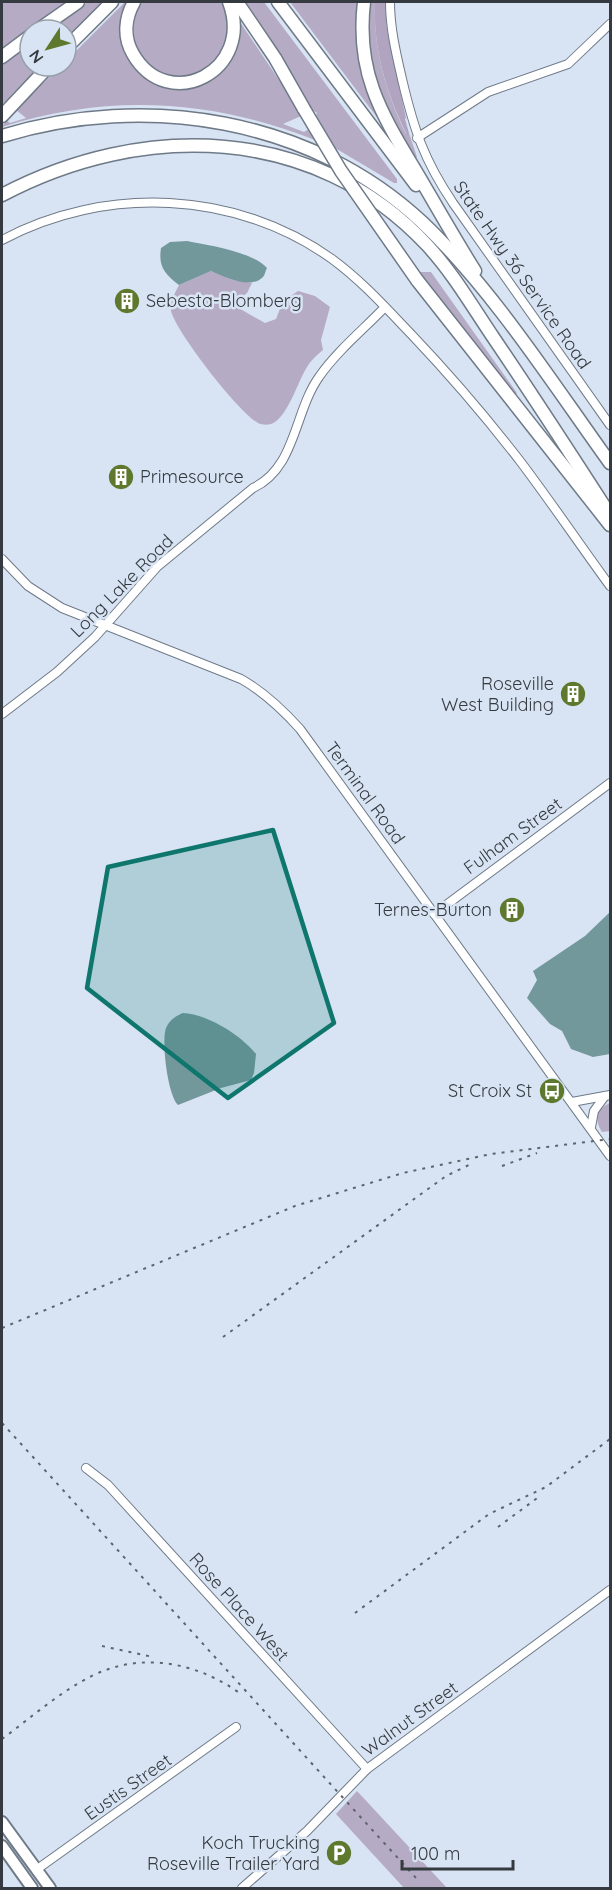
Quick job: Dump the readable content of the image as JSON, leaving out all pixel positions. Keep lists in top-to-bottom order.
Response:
{
  "streets": {
    "street": [
      "State Hwy 36 Service Road",
      "Long Lake Road",
      "Terminal Road",
      "Fulham Street",
      "Rose Place West",
      "Walnut Street",
      "Eustis Street"
    ]
  },
  "crossings": [
    ["Long Lake Road", "Terminal Road"],
    ["Terminal Road", "Fulham Street"],
    ["Rose Place West", "Walnut Street"]
  ],
  "places": {
    "building": [
      "Sebesta-Blomberg",
      "Primesource",
      "Roseville West Building",
      "Ternes-Burton"
    ],
    "bus stop": ["St Croix St"],
    "parking": ["Koch Trucking Roseville Trailer Yard"]
  },
  "scale_bar": "100 m",
  "north": "bottom left"
}
